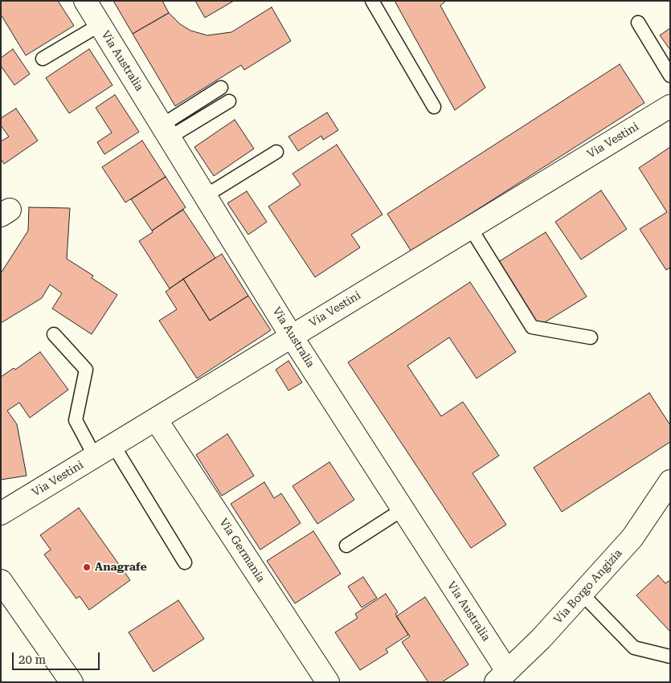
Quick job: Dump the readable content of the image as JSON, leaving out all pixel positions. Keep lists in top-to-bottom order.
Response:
{
  "streets": {
    "street": [
      "Via Australia",
      "Via Vestini",
      "Via Germania",
      "Via Borgo Angizia"
    ]
  },
  "crossings": [
    ["Via Australia", "Via Vestini"],
    ["Via Australia", "Via Borgo Angizia"],
    ["Via Vestini", "Via Germania"]
  ],
  "places": ["Anagrafe"],
  "scale_bar": "20 m"
}
